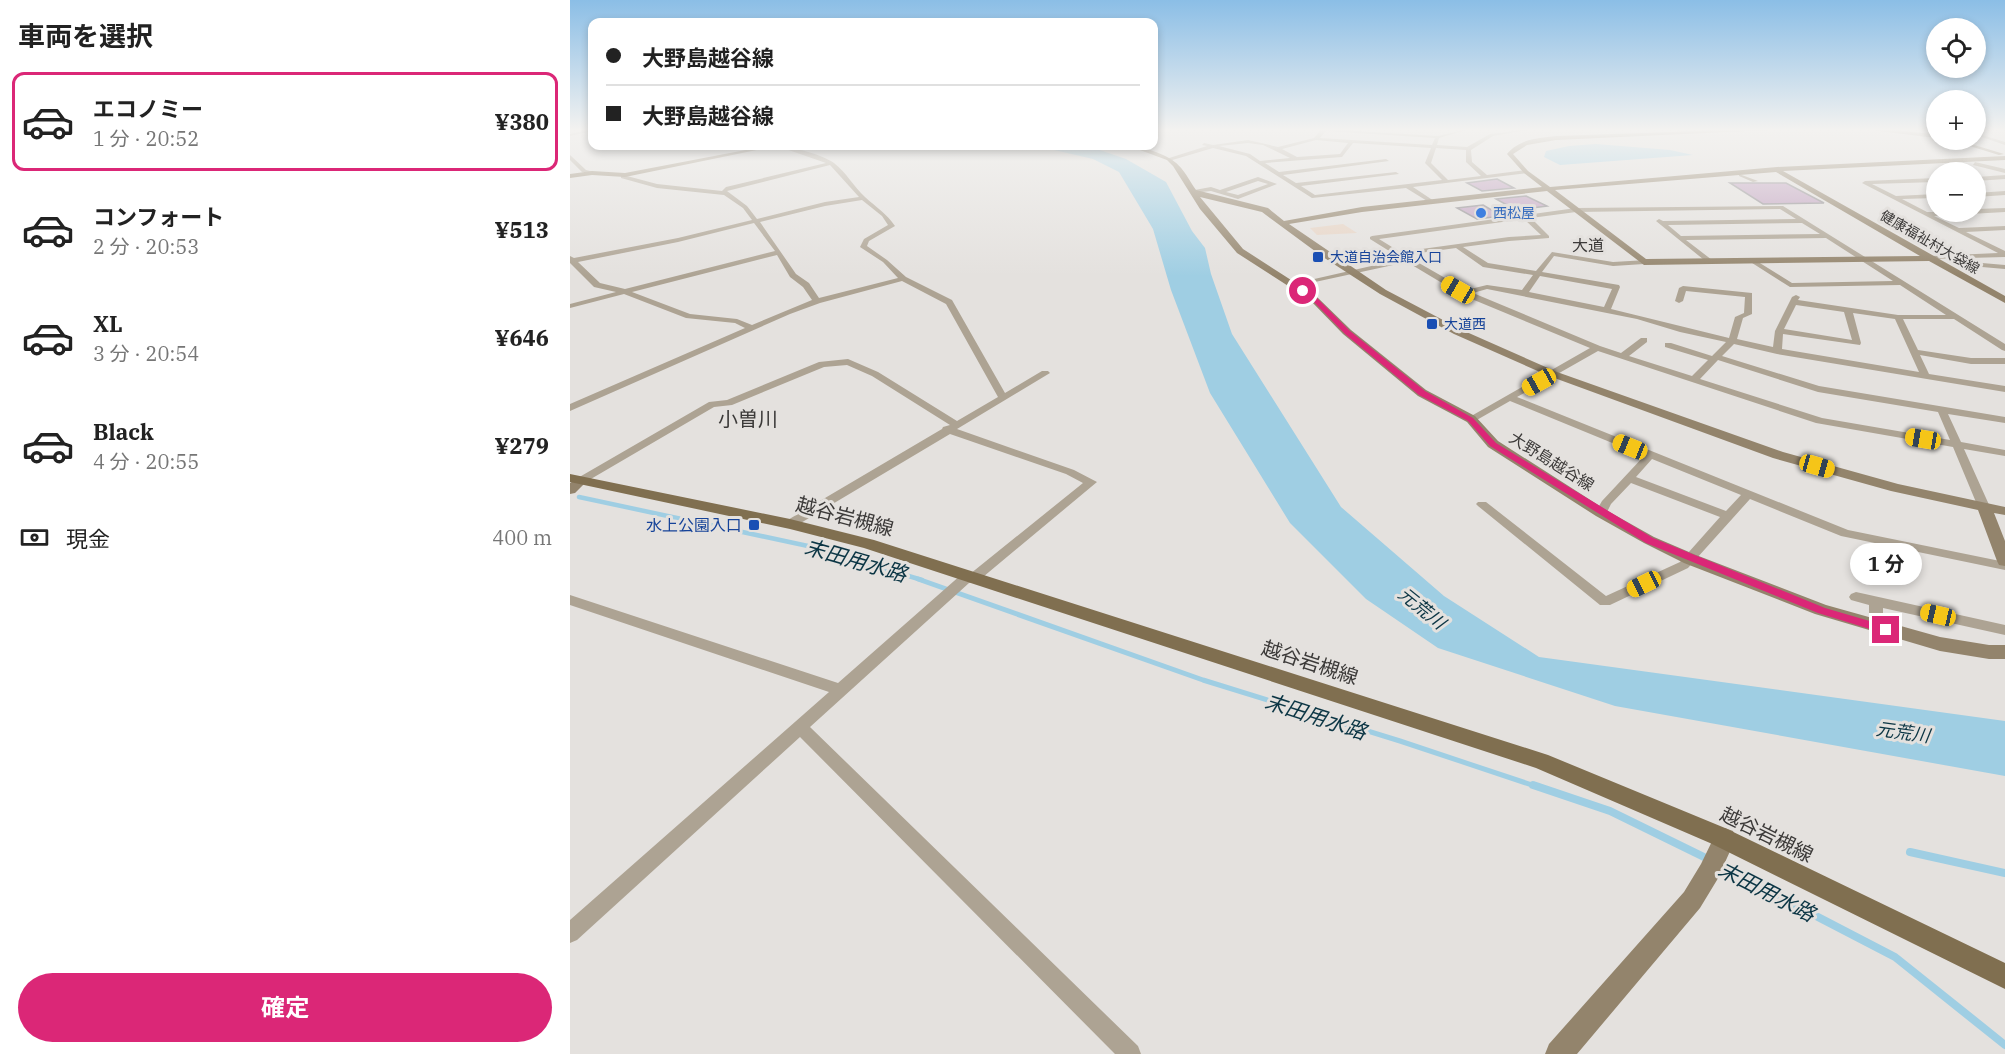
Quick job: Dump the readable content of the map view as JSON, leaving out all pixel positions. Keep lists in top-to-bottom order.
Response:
{
  "streets": {
    "main road": ["越谷岩槻線"],
    "street": ["健康福祉村大袋線", "大野島越谷線"]
  },
  "districts": ["大道", "小曽川"],
  "water": ["末田用水路", "元荒川"],
  "places": {
    "other": ["西松屋"],
    "transit": ["大道自治会館入口", "大道西", "水上公園入口"]
  },
  "page": {
    "heading": "車両を選択",
    "map_buttons": ["+", "−"],
    "banner": ["大野島越谷線", "大野島越谷線"],
    "list": [
      {
        "name": "エコノミー",
        "note": "1 分 · 20:52",
        "value": "¥380"
      },
      {
        "name": "コンフォート",
        "note": "2 分 · 20:53",
        "value": "¥513"
      },
      {
        "name": "XL",
        "note": "3 分 · 20:54",
        "value": "¥646"
      },
      {
        "name": "Black",
        "note": "4 分 · 20:55",
        "value": "¥279"
      }
    ],
    "pay": ["現金", "400 m"],
    "bubble": "1 分",
    "buttons": "確定"
  }
}
